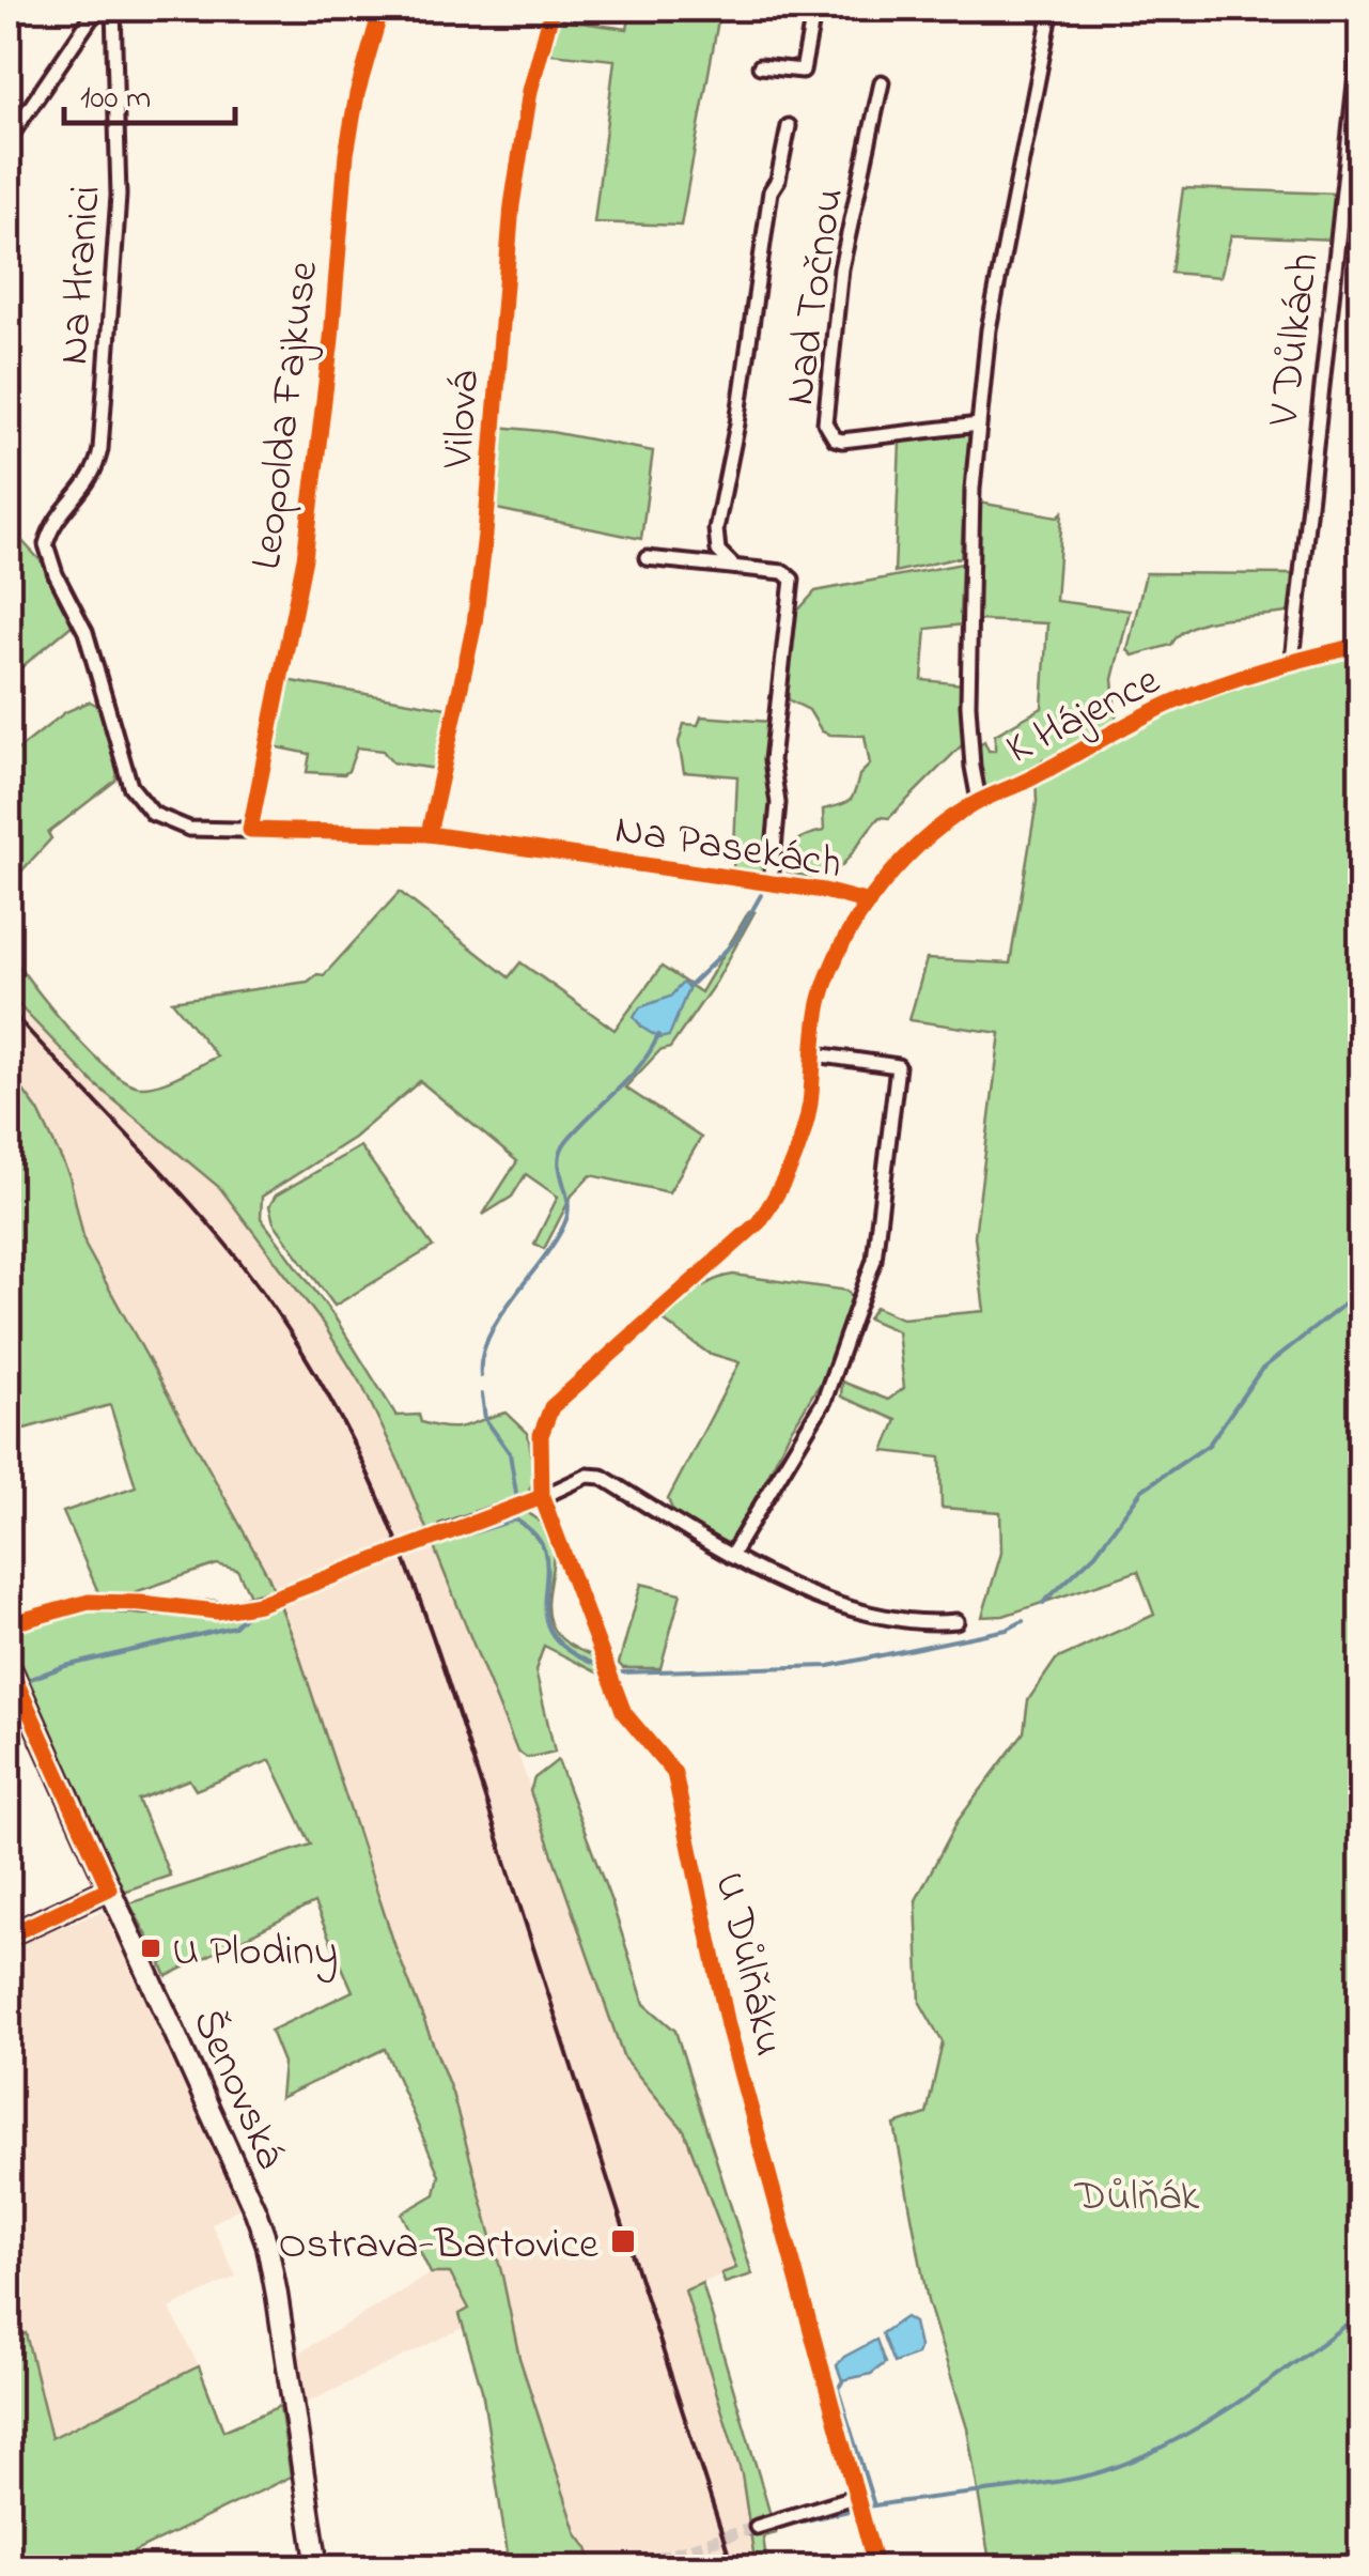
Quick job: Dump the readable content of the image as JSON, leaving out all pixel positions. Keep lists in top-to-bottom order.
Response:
{
  "streets": {
    "street": [
      "Na Hranici",
      "Nad Točnou",
      "V Důlkách",
      "Leopolda Fajkuse",
      "Vilová",
      "K Hájence",
      "Na Pasekách",
      "U Důlňáku",
      "Šenovská"
    ]
  },
  "crossings": [
    ["Na Hranici", "Na Pasekách"],
    ["V Důlkách", "K Hájence"],
    ["Leopolda Fajkuse", "Na Pasekách"],
    ["Vilová", "Na Pasekách"],
    ["K Hájence", "Na Pasekách"],
    ["Na Pasekách", "U Důlňáku"]
  ],
  "parks": ["Důlňák"],
  "places": {
    "transit": ["U Plodiny", "Ostrava-Bartovice"]
  },
  "scale_bar": "100 m"
}
